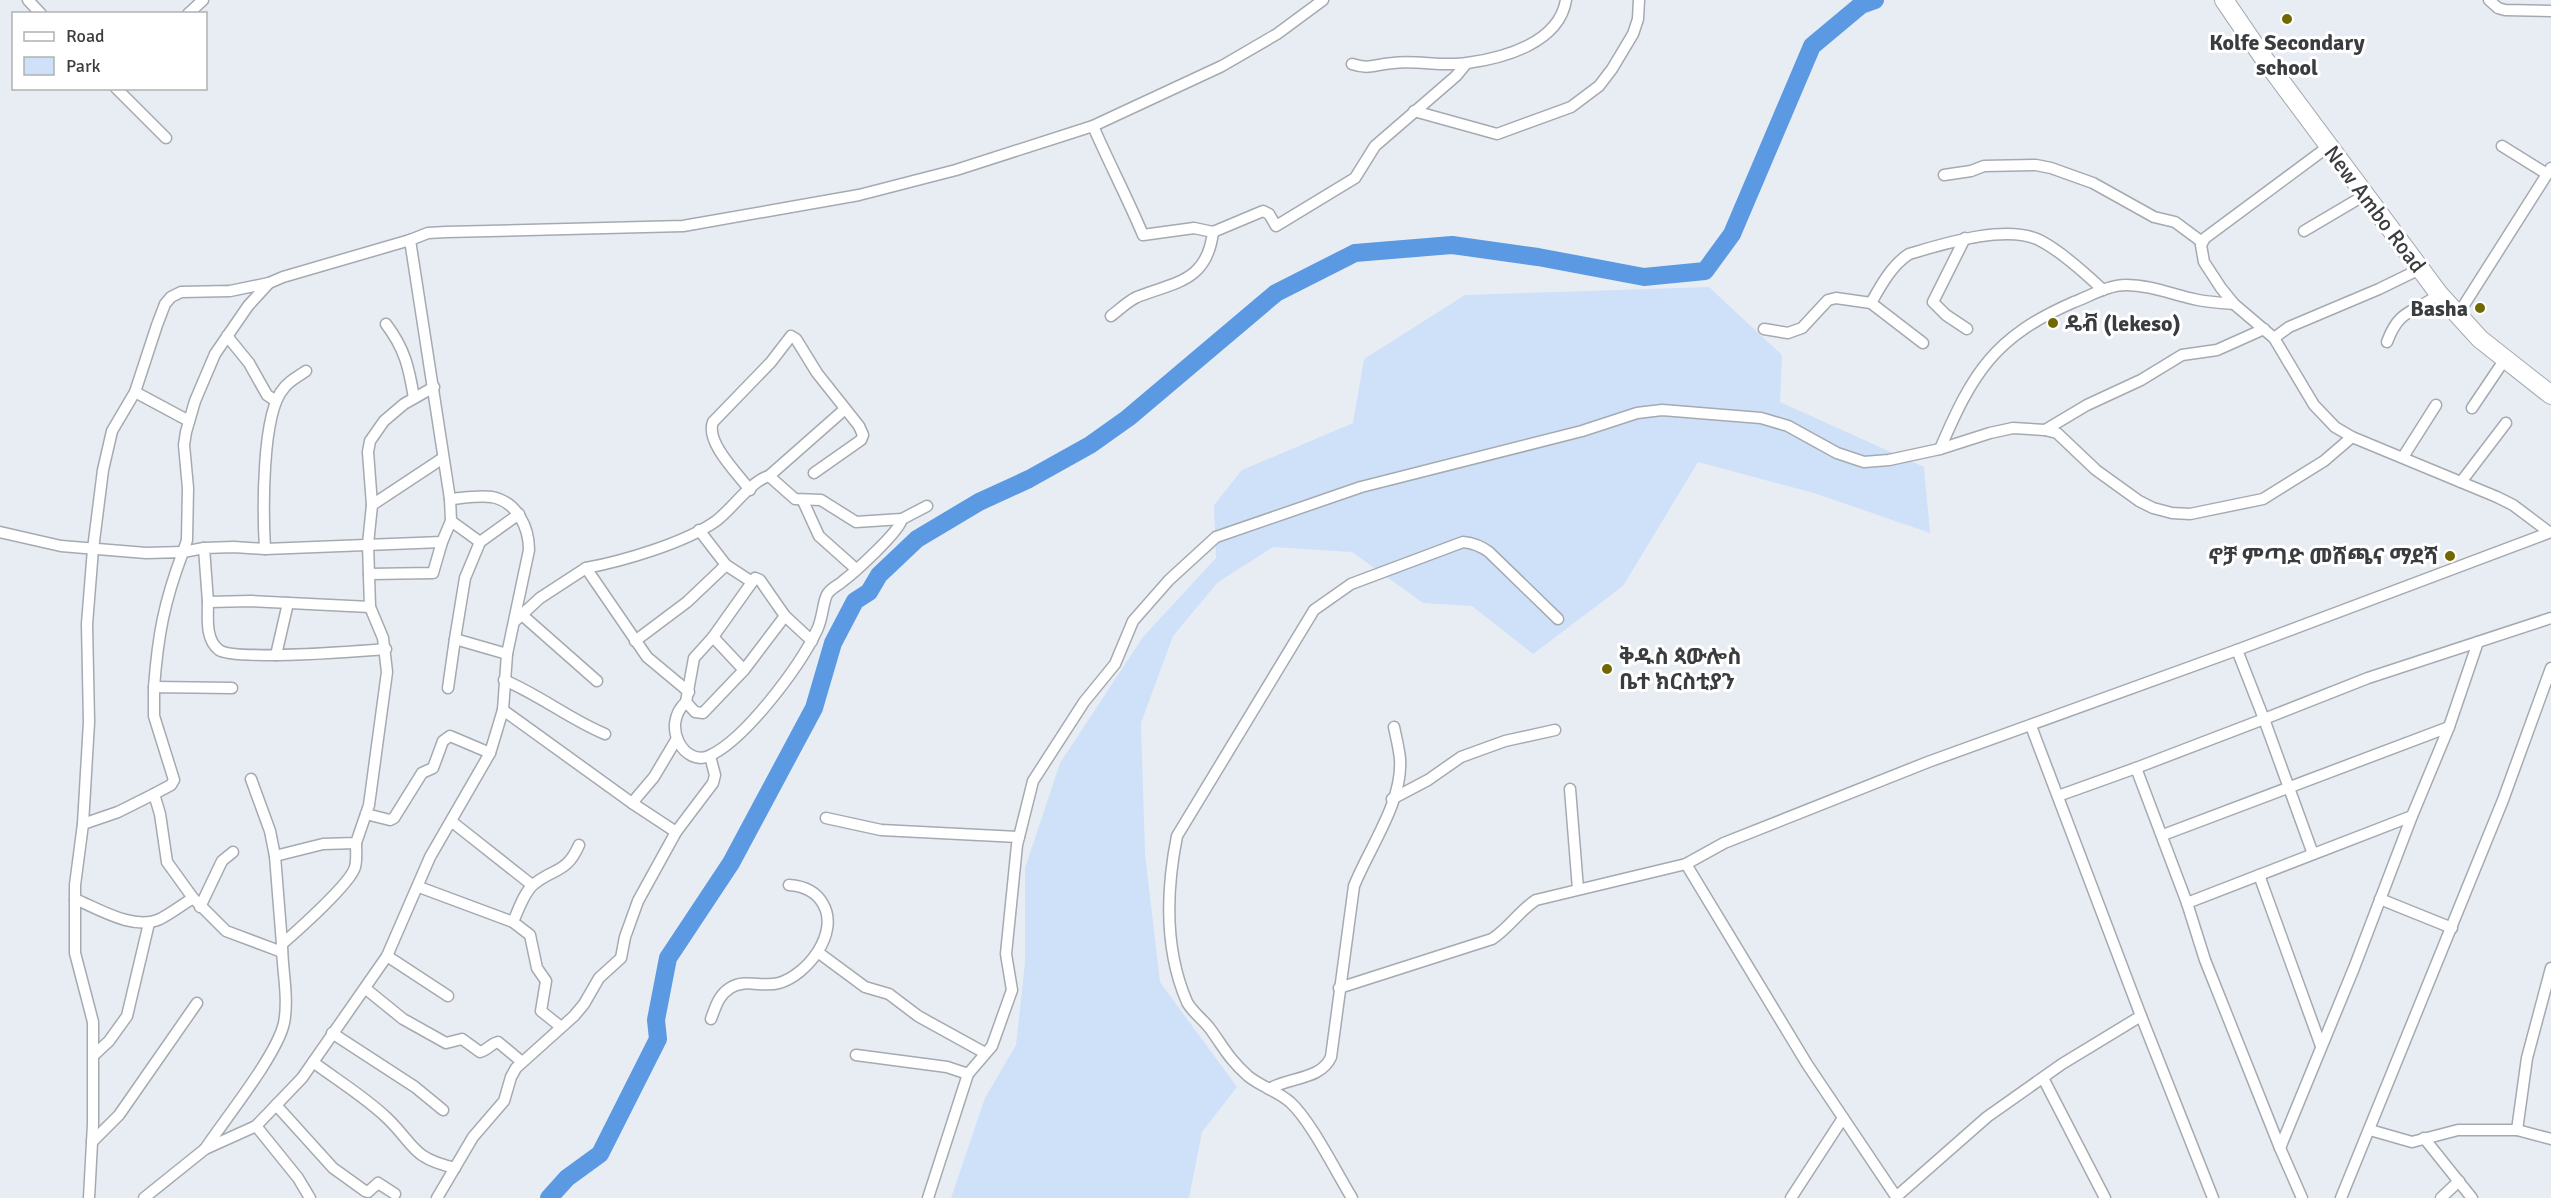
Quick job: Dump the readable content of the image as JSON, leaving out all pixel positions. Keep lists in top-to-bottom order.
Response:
{
  "streets": {
    "main road": ["New Ambo Road"]
  },
  "places": [
    "Kolfe Secondary school",
    "Basha",
    "ዴቭ (lekeso)",
    "ኖቻ ምጣድ መሸጫና ማደሻ",
    "ቅዱስ ጳውሎስ ቤተ ክርስቲያን"
  ],
  "legend": ["Road", "Park"]
}
